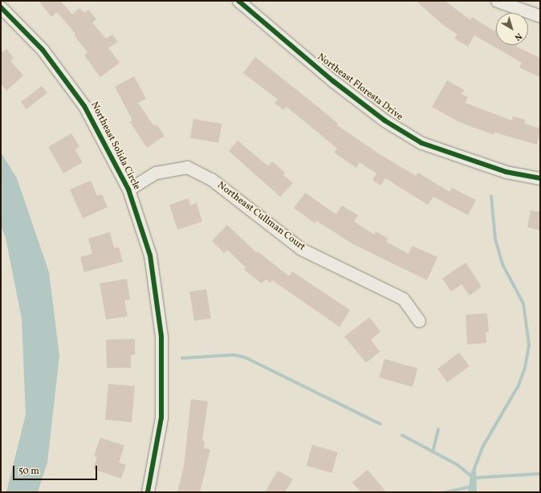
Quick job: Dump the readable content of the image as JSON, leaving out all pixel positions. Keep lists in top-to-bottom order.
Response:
{
  "streets": {
    "street": ["Northeast Floresta Drive", "Northeast Solida Circle", "Northeast Cullman Court"]
  },
  "crossings": [
    ["Northeast Solida Circle", "Northeast Cullman Court"]
  ],
  "scale_bar": "50 m",
  "north": "bottom right"
}
